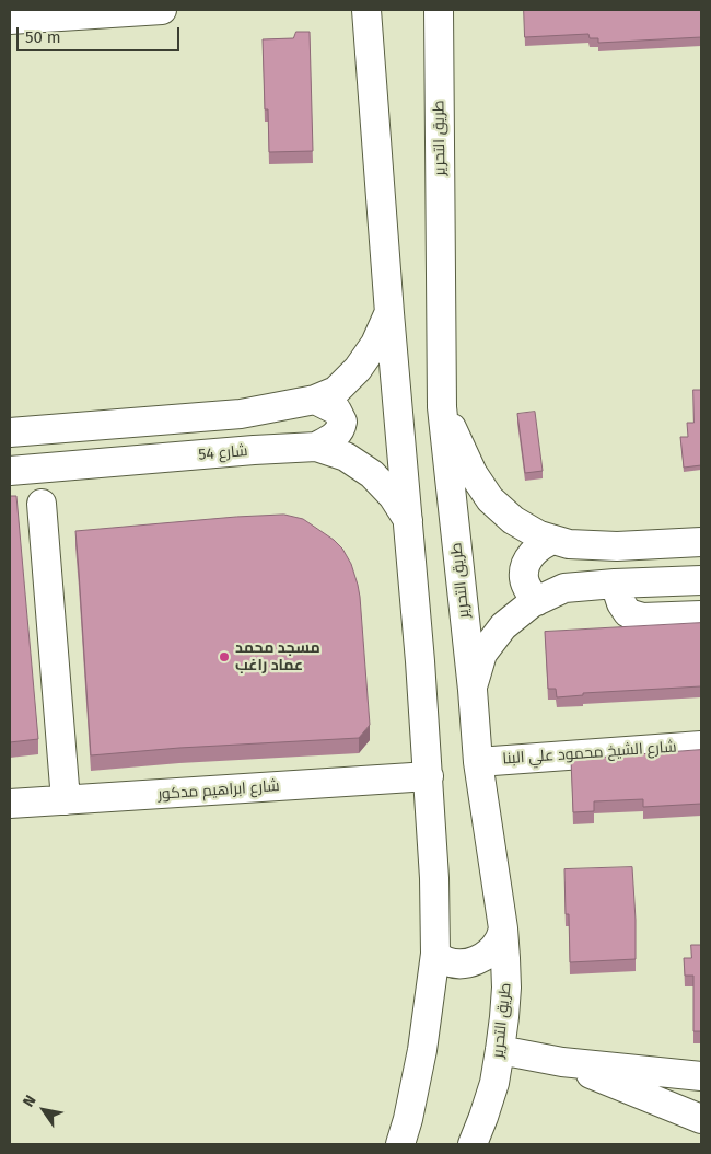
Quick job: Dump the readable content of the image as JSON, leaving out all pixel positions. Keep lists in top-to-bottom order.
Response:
{
  "streets": {
    "street": [
      "طريق التحرير",
      "شارع 54",
      "شارع الشيخ محمود علي البنا",
      "شارع ابراهيم مدكور"
    ]
  },
  "crossings": [
    ["طريق التحرير", "شارع الشيخ محمود علي البنا"]
  ],
  "places": ["مسجد محمد عماد راغب"],
  "scale_bar": "50 m",
  "north": "top left"
}
